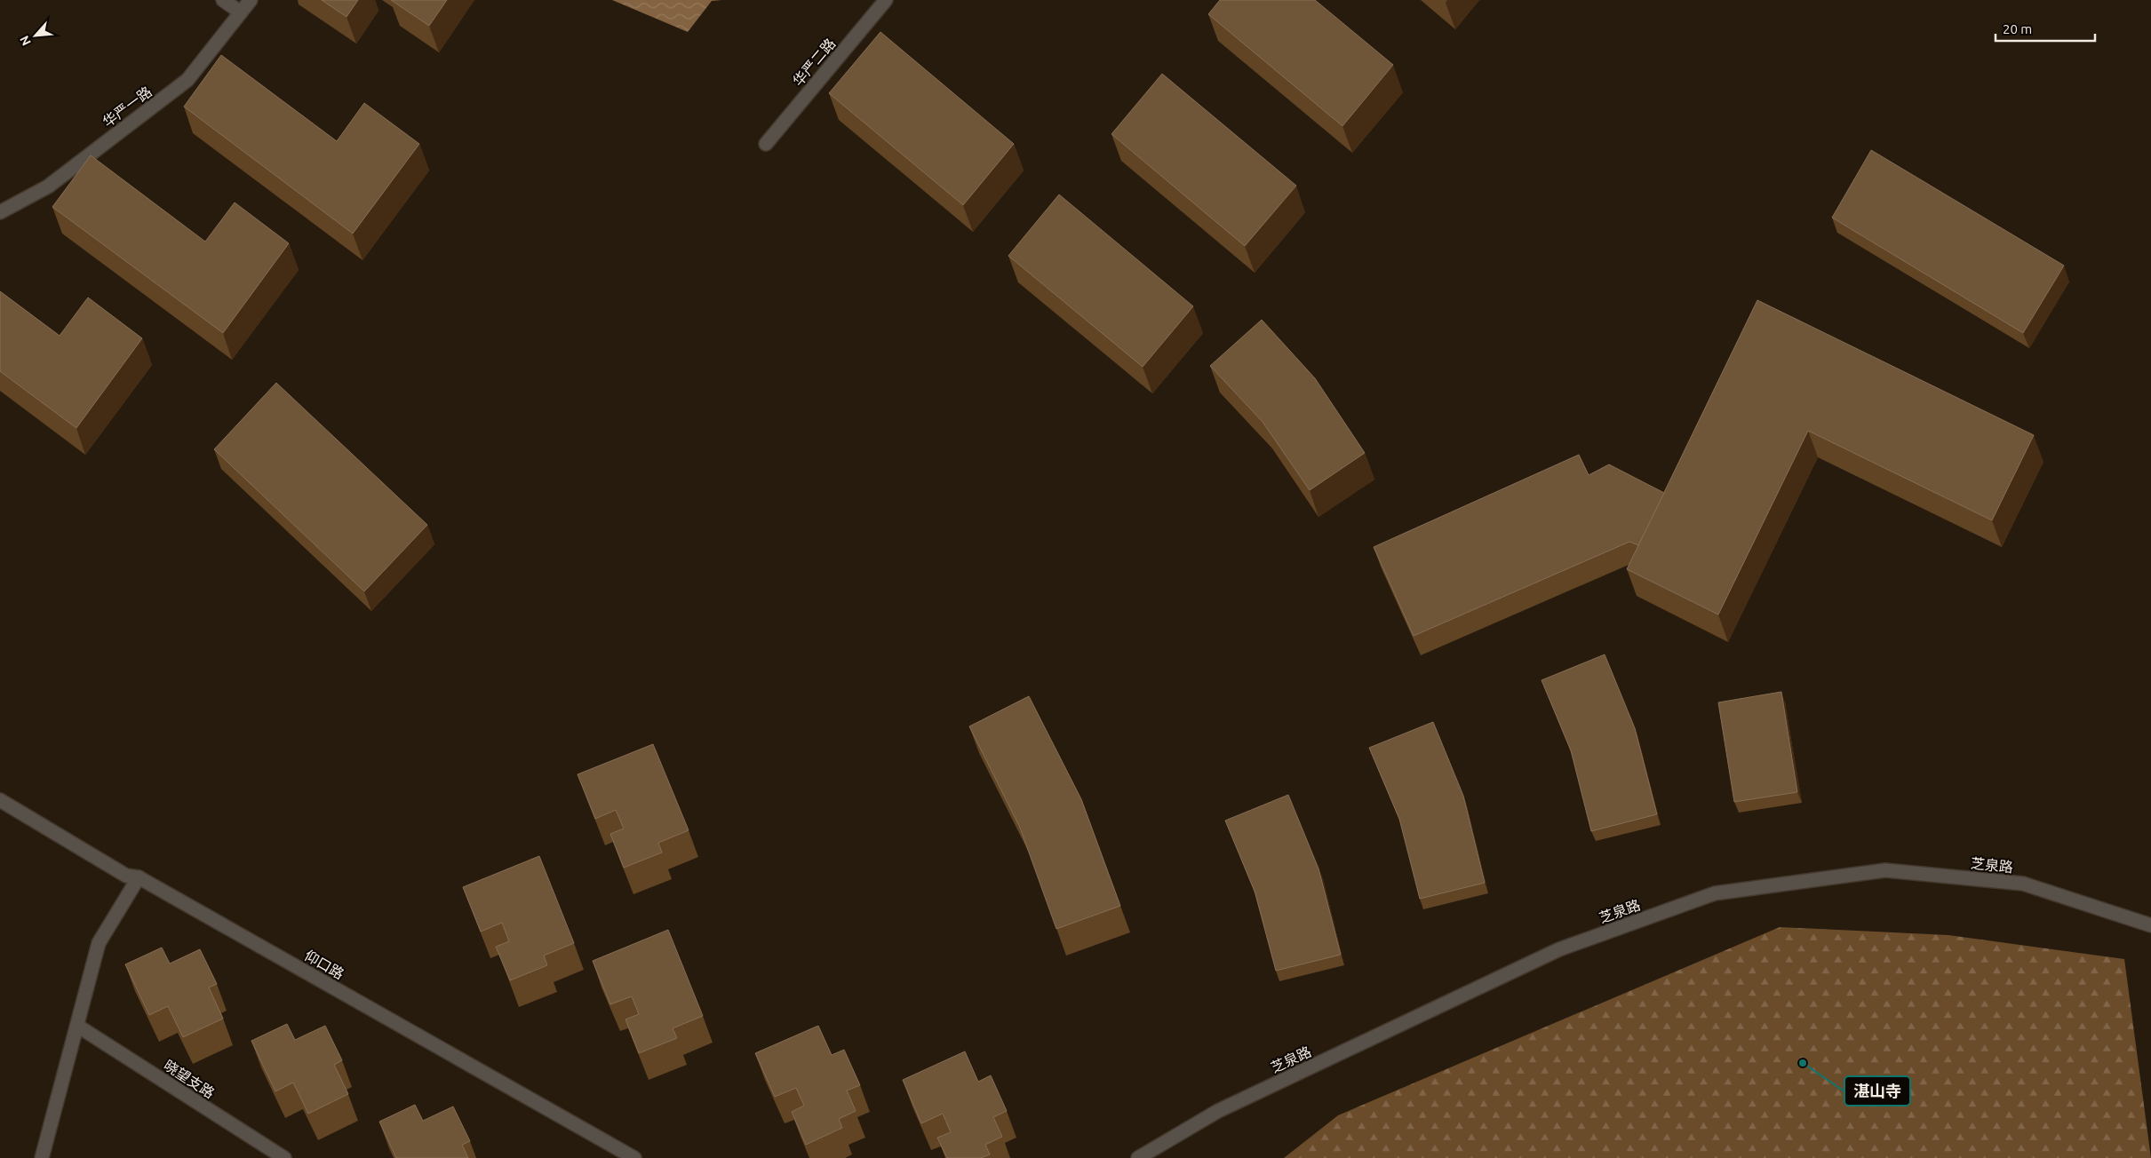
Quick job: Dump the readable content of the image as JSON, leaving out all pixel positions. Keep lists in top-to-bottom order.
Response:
{
  "streets": {
    "street": [
      "华严二路",
      "华严一路",
      "芝泉路",
      "仰口路",
      "晓望支路"
    ]
  },
  "places": ["湛山寺"],
  "scale_bar": "20 m",
  "north": "bottom left"
}
